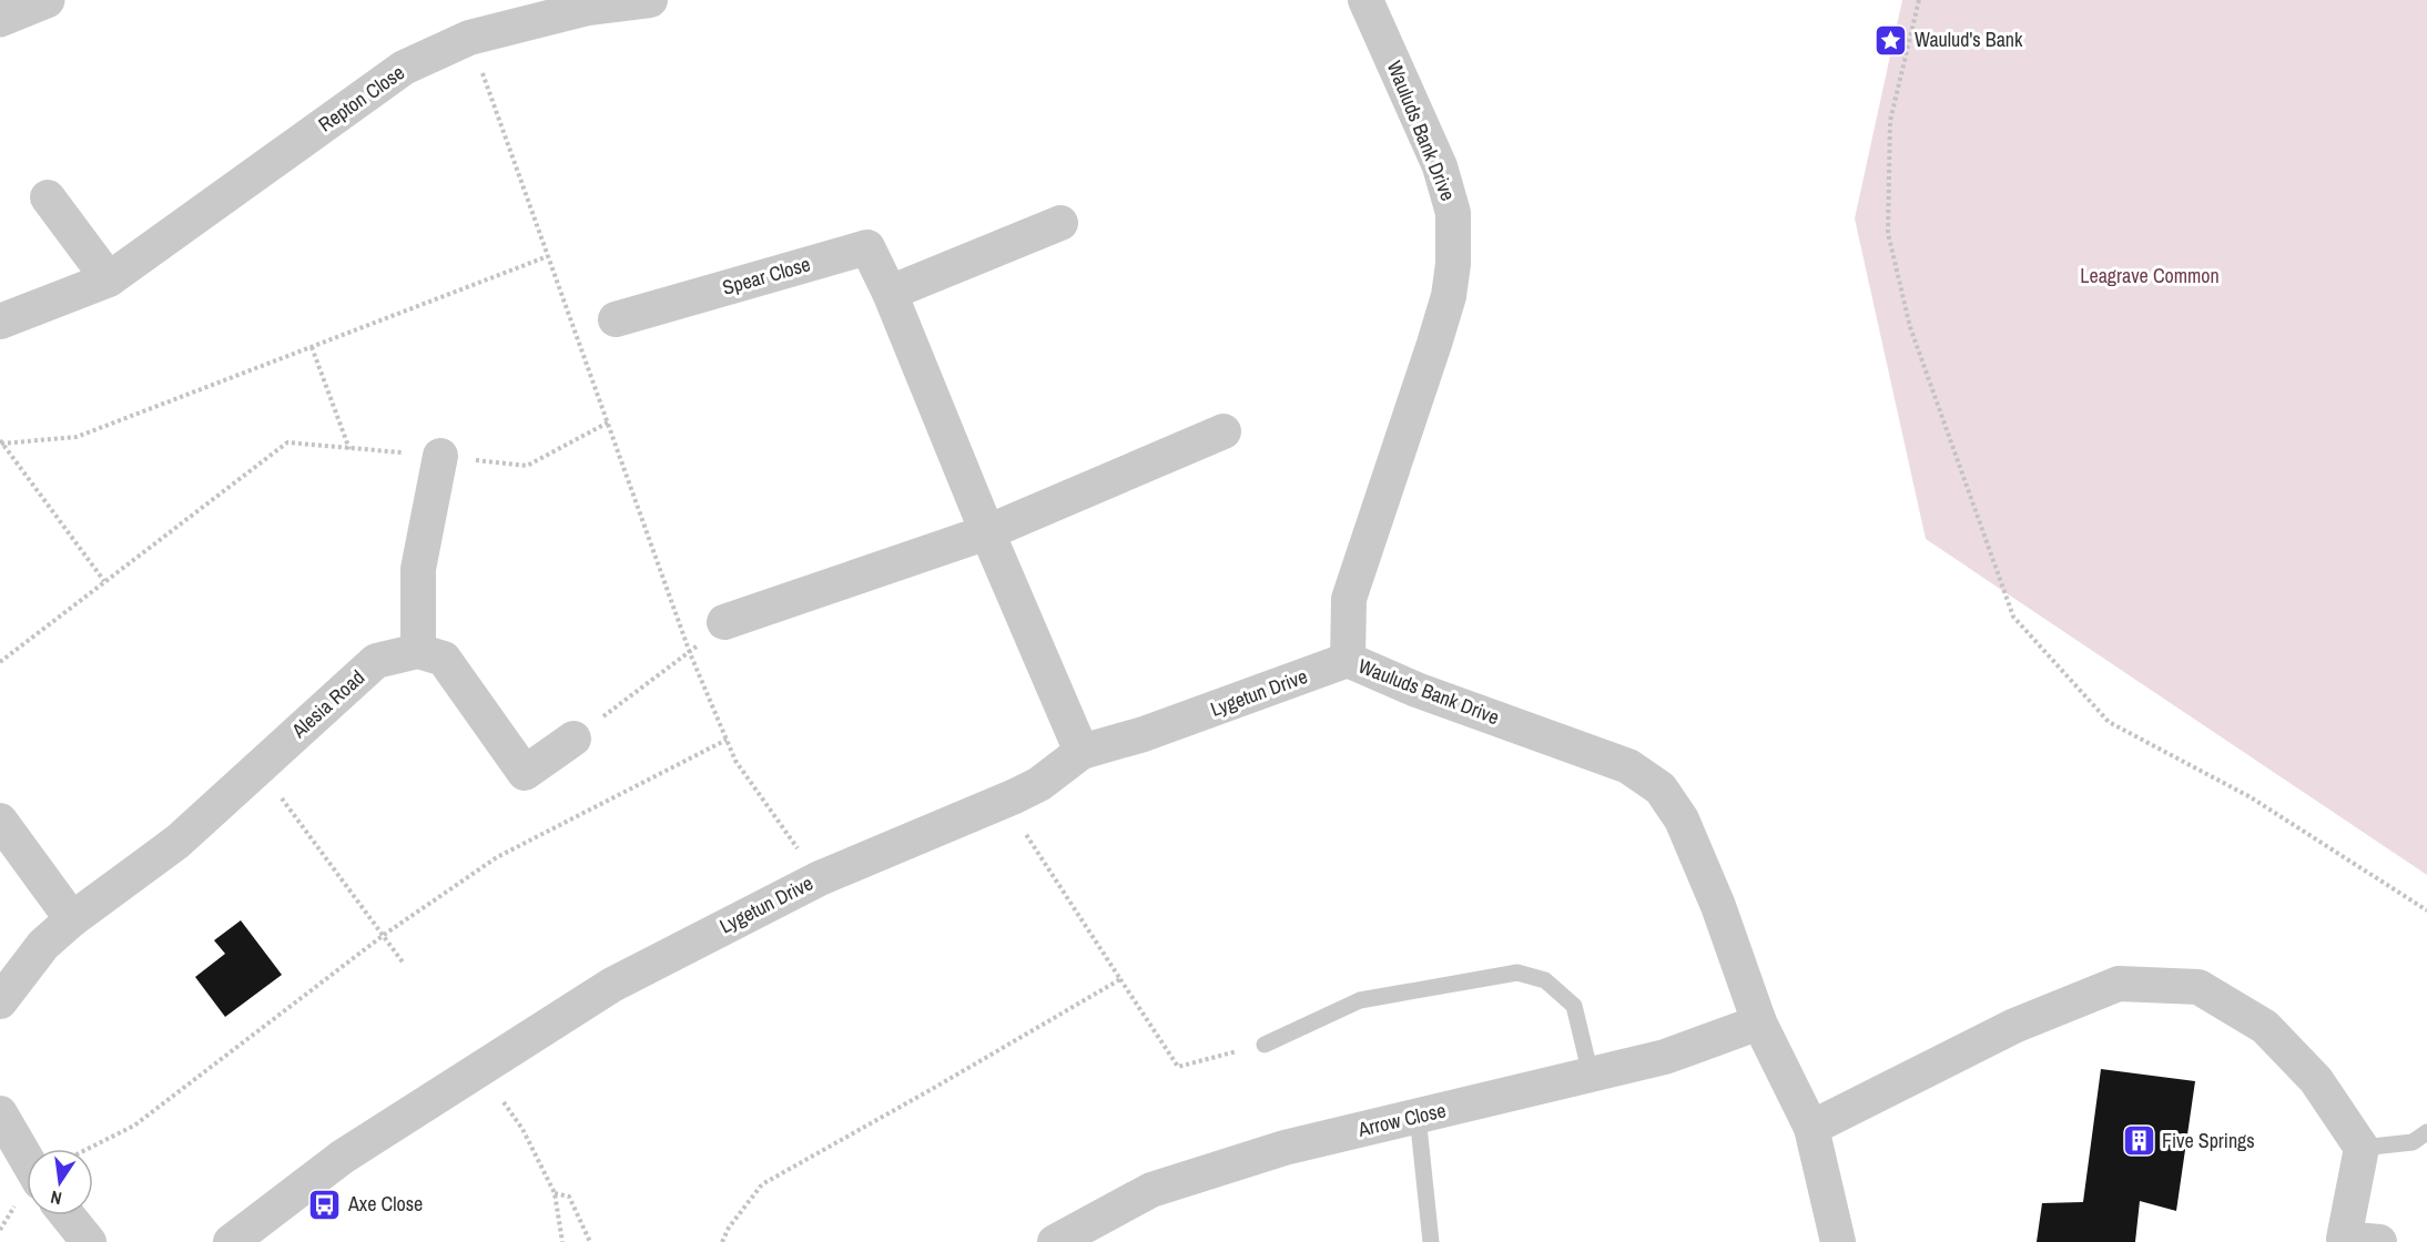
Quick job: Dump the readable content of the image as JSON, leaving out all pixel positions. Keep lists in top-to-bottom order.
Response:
{
  "streets": {
    "street": [
      "Repton Close",
      "Wauluds Bank Drive",
      "Spear Close",
      "Lygetun Drive",
      "Alesia Road",
      "Arrow Close"
    ]
  },
  "crossings": [
    ["Wauluds Bank Drive", "Lygetun Drive"],
    ["Wauluds Bank Drive", "Arrow Close"],
    ["Spear Close", "Lygetun Drive"]
  ],
  "parks": ["Leagrave Common"],
  "places": {
    "place": ["Waulud's Bank"],
    "building": ["Five Springs"],
    "bus stop": ["Axe Close"]
  },
  "north": "bottom"
}
